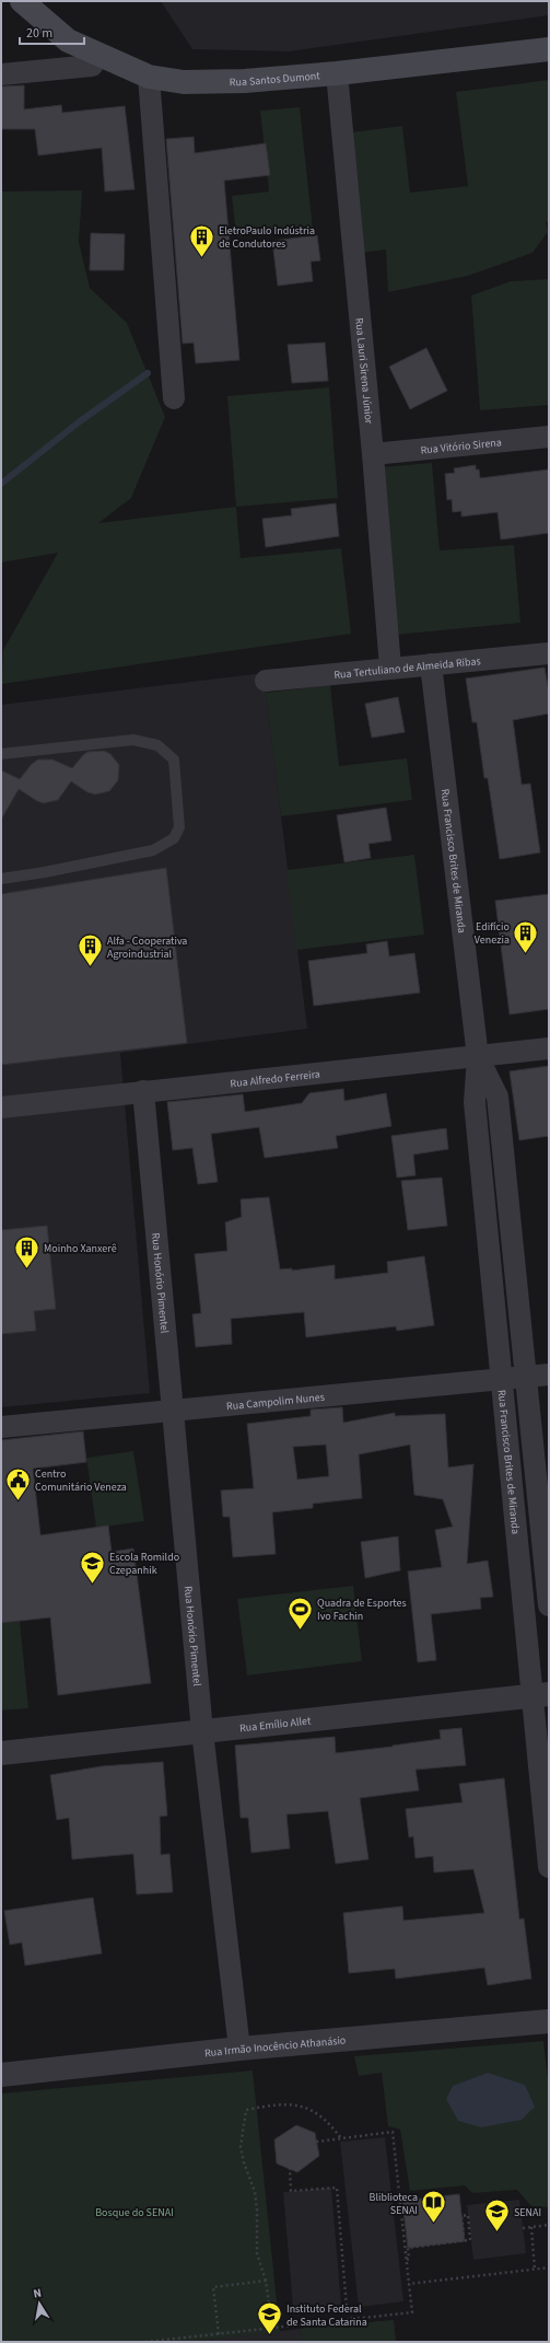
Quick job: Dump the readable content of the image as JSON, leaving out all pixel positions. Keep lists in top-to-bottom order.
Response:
{
  "streets": {
    "main road": ["Rua Santos Dumont"],
    "street": [
      "Rua Lauri Sirena Júnior",
      "Rua Vitório Sirena",
      "Rua Tertuliano de Almeida Ribas",
      "Rua Francisco Brites de Miranda",
      "Rua Alfredo Ferreira",
      "Rua Honório Pimentel",
      "Rua Campolim Nunes",
      "Rua Emílio Allet",
      "Rua Irmão Inocêncio Athanásio"
    ]
  },
  "crossings": [
    ["Rua Santos Dumont", "Rua Lauri Sirena Júnior"],
    ["Rua Lauri Sirena Júnior", "Rua Vitório Sirena"],
    ["Rua Lauri Sirena Júnior", "Rua Tertuliano de Almeida Ribas"],
    ["Rua Tertuliano de Almeida Ribas", "Rua Francisco Brites de Miranda"],
    ["Rua Francisco Brites de Miranda", "Rua Alfredo Ferreira"],
    ["Rua Francisco Brites de Miranda", "Rua Campolim Nunes"],
    ["Rua Francisco Brites de Miranda", "Rua Emílio Allet"],
    ["Rua Alfredo Ferreira", "Rua Honório Pimentel"],
    ["Rua Honório Pimentel", "Rua Campolim Nunes"],
    ["Rua Honório Pimentel", "Rua Emílio Allet"],
    ["Rua Honório Pimentel", "Rua Irmão Inocêncio Athanásio"]
  ],
  "parks": ["Bosque do SENAI"],
  "places": {
    "building": [
      "EletroPaulo Indústria de Condutores",
      "Edifício Venezia",
      "Alfa - Cooperativa Agroindustrial",
      "Moinho Xanxerê"
    ],
    "public building": ["Centro Comunitário Veneza"],
    "school or university": ["Escola Romildo Czepanhik", "SENAI", "Instituto Federal de Santa Catarina"],
    "sports": ["Quadra de Esportes Ivo Fachin"],
    "library": ["Bliblioteca SENAI"]
  },
  "scale_bar": "20 m",
  "north": "top"
}
